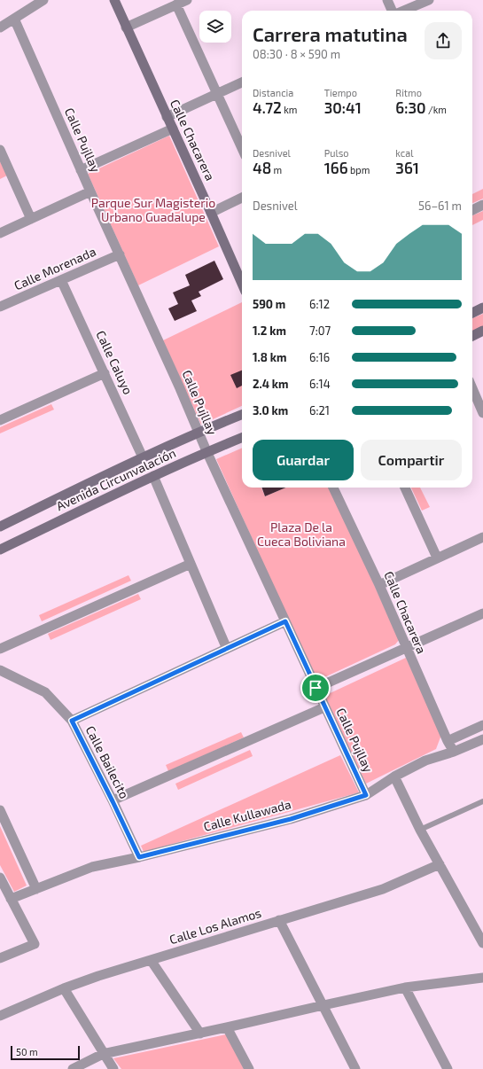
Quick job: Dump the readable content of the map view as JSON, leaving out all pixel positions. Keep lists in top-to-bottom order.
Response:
{
  "streets": {
    "main road": ["Calle Chacarera", "Avenida Circunvalación"],
    "street": [
      "Calle Pujllay",
      "Calle Morenada",
      "Calle Caluyo",
      "Calle Bailecito",
      "Calle Kullawada",
      "Calle Los Alamos"
    ]
  },
  "crossings": [
    ["Calle Pujllay", "Calle Morenada"],
    ["Calle Pujllay", "Avenida Circunvalación"],
    ["Calle Pujllay", "Calle Kullawada"],
    ["Calle Chacarera", "Calle Kullawada"],
    ["Calle Morenada", "Calle Caluyo"],
    ["Calle Caluyo", "Avenida Circunvalación"],
    ["Calle Bailecito", "Calle Kullawada"]
  ],
  "parks": ["Parque Sur Magisterio Urbano Guadalupe", "Plaza De la Cueca Boliviana"],
  "scale_bar": "50 m",
  "page": {
    "heading": ["Carrera matutina", "08:30 · 8 × 590 m"],
    "stats": [
      ["Distancia", "4.72 km"],
      ["Tiempo", "30:41"],
      ["Ritmo", "6:30 /km"],
      ["Desnivel", "48 m"],
      ["Pulso", "166 bpm"],
      ["kcal", "361"]
    ],
    "chart": ["Desnivel", "56–61 m"],
    "list": [
      {
        "name": "590 m",
        "note": "6:12"
      },
      {
        "name": "1.2 km",
        "note": "7:07"
      },
      {
        "name": "1.8 km",
        "note": "6:16"
      },
      {
        "name": "2.4 km",
        "note": "6:14"
      },
      {
        "name": "3.0 km",
        "note": "6:21"
      }
    ],
    "buttons": ["Guardar", "Compartir"],
    "scale": "50 m"
  }
}
